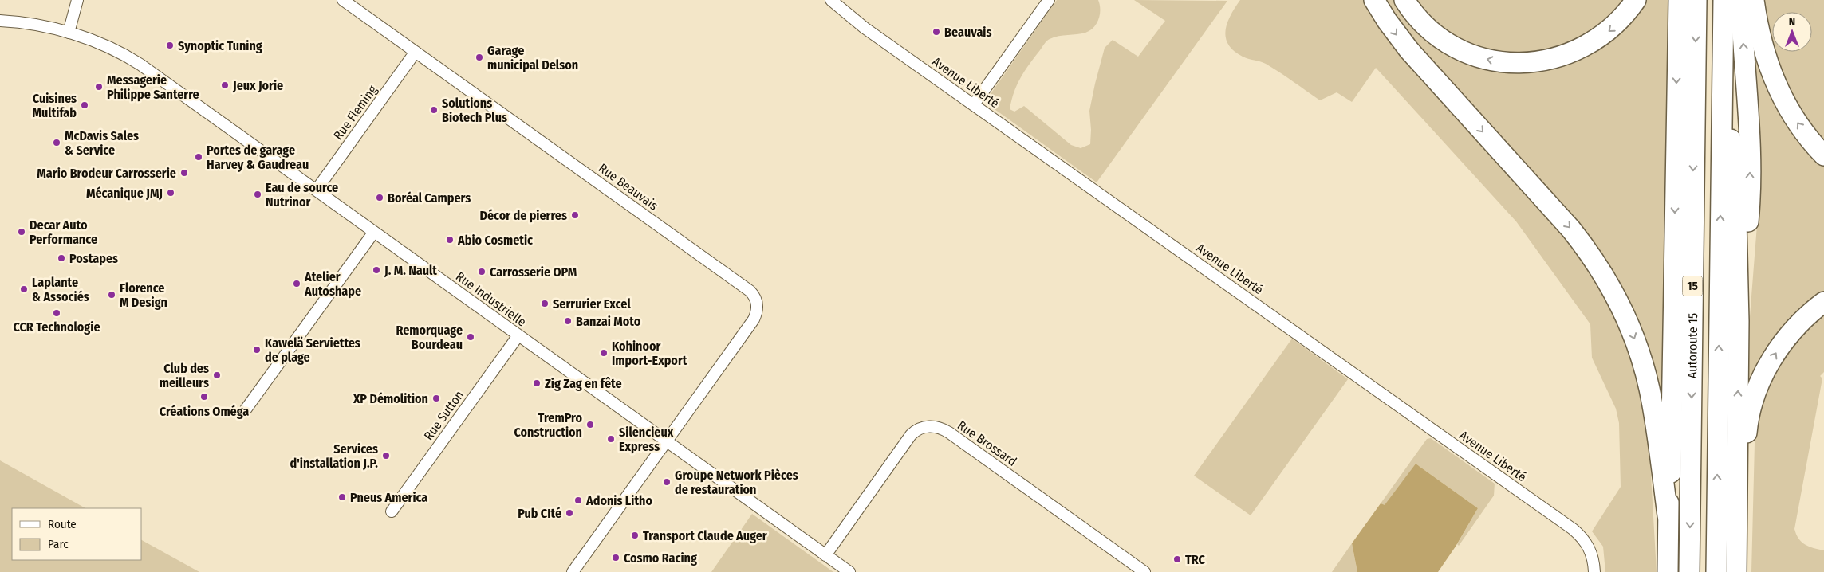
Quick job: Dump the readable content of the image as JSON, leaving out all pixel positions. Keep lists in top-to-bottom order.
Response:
{
  "streets": {
    "highway": ["15", "Autoroute 15"],
    "street": [
      "Avenue Liberté",
      "Rue Fleming",
      "Rue Beauvais",
      "Rue Industrielle",
      "Rue Sutton",
      "Rue Brossard"
    ]
  },
  "crossings": [
    ["Rue Fleming", "Rue Beauvais"],
    ["Rue Fleming", "Rue Industrielle"],
    ["Rue Beauvais", "Rue Industrielle"],
    ["15", "Autoroute 15"],
    ["Rue Industrielle", "Rue Sutton"],
    ["Rue Industrielle", "Rue Brossard"]
  ],
  "places": [
    "Beauvais",
    "Synoptic Tuning",
    "Garage municipal Delson",
    "Jeux Jorie",
    "Messagerie Philippe Santerre",
    "Cuisines Multifab",
    "Solutions Biotech Plus",
    "McDavis Sales & Service",
    "Portes de garage Harvey & Gaudreau",
    "Mario Brodeur Carrosserie",
    "Mécanique JMJ",
    "Eau de source Nutrinor",
    "Boréal Campers",
    "Décor de pierres",
    "Decar Auto Performance",
    "Abio Cosmetic",
    "Postapes",
    "J. M. Nault",
    "Carrosserie OPM",
    "Atelier Autoshape",
    "Laplante & Associés",
    "Florence M Design",
    "Serrurier Excel",
    "CCR Technologie",
    "Banzai Moto",
    "Remorquage Bourdeau",
    "Kawelä Serviettes de plage",
    "Kohinoor Import-Export",
    "Club des meilleurs",
    "Zig Zag en fête",
    "Créations Oméga",
    "XP Démolition",
    "TremPro Construction",
    "Silencieux Express",
    "Services d'installation J.P.",
    "Groupe Network Pièces de restauration",
    "Pneus America",
    "Adonis Litho",
    "Pub CIté",
    "Transport Claude Auger",
    "Cosmo Racing",
    "TRC"
  ],
  "legend": ["Route", "Parc"],
  "north": "top"
}
